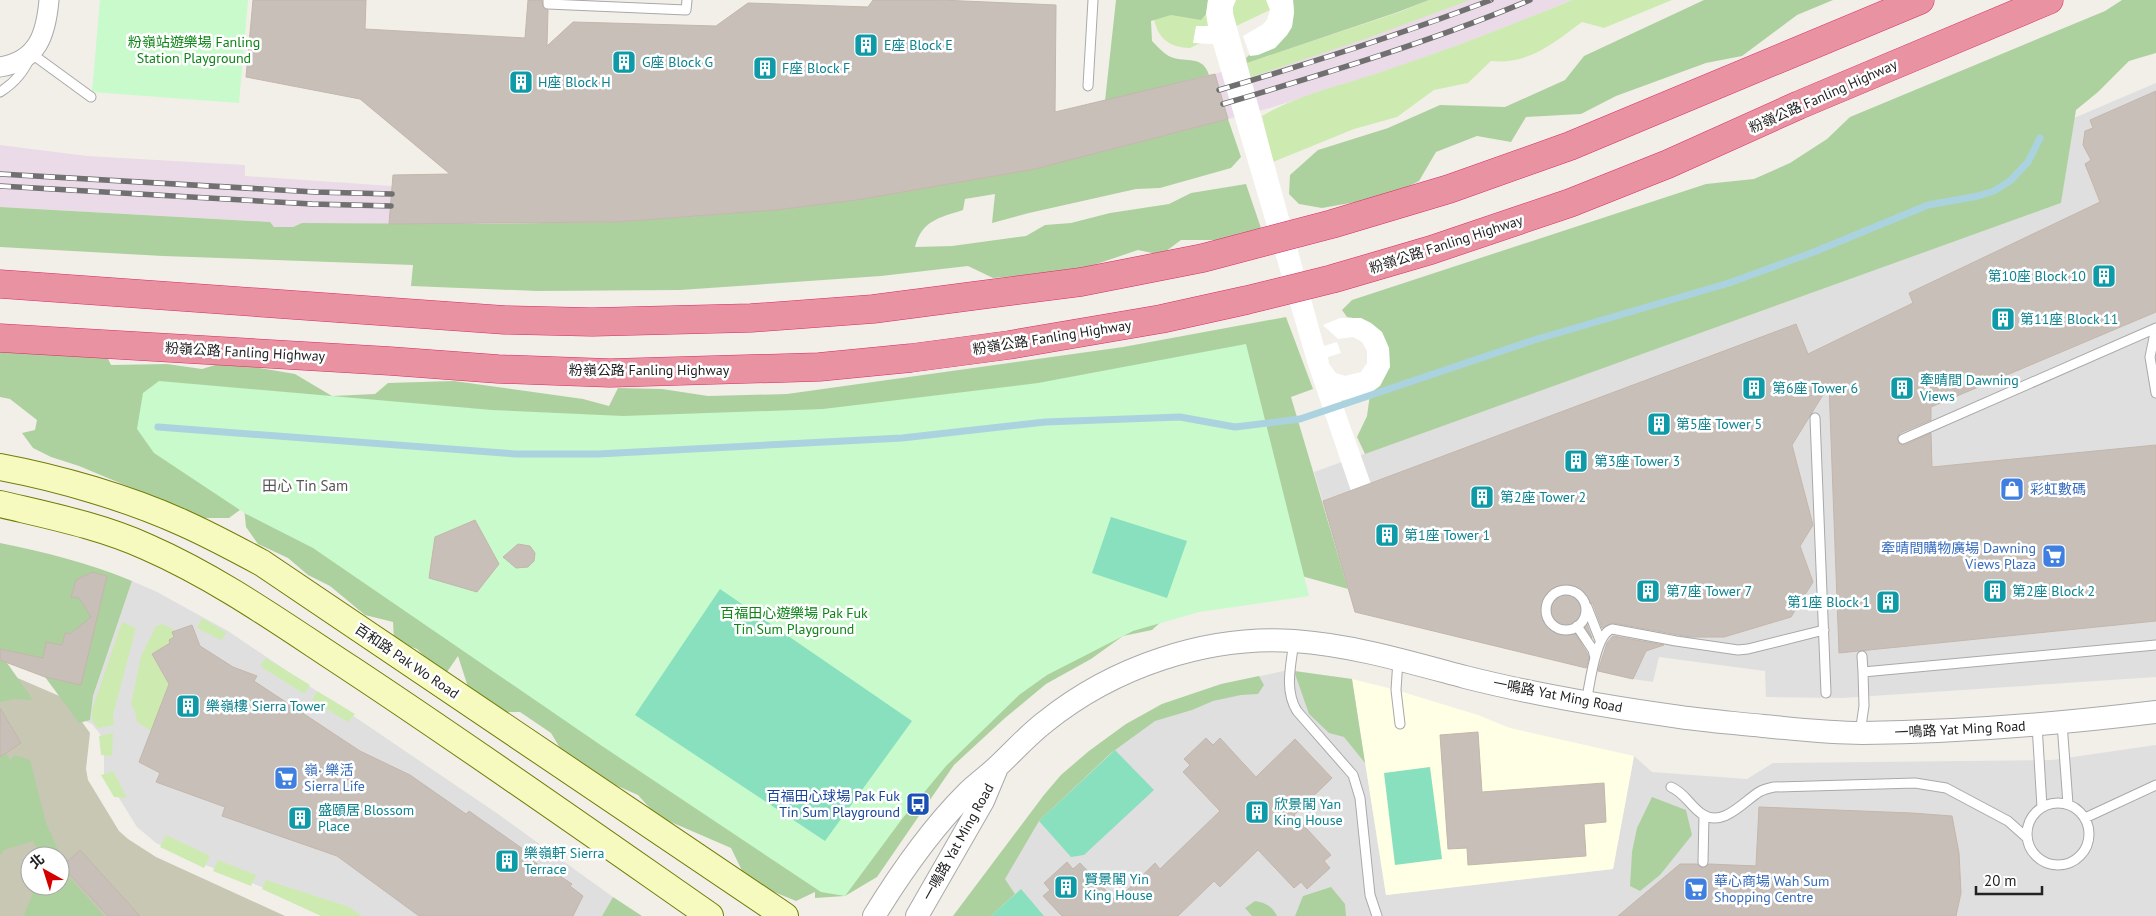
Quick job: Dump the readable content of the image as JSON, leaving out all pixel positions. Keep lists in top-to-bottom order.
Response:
{
  "streets": {
    "highway": ["粉嶺公路 Fanling Highway"],
    "main road": ["百和路 Pak Wo Road"],
    "street": ["一鳴路 Yat Ming Road"]
  },
  "districts": ["田心 Tin Sam"],
  "parks": ["粉嶺站遊樂場 Fanling Station Playground", "百福田心遊樂場 Pak Fuk Tin Sum Playground"],
  "places": {
    "building": [
      "E座 Block E",
      "G座 Block G",
      "F座 Block F",
      "H座 Block H",
      "第10座 Block 10",
      "第11座 Block 11",
      "第6座 Tower 6",
      "牽晴間 Dawning Views",
      "第5座 Tower 5",
      "第3座 Tower 3",
      "第2座 Tower 2",
      "第1座 Tower 1",
      "第7座 Tower 7",
      "第2座 Block 2",
      "第1座 Block 1",
      "樂嶺樓 Sierra Tower",
      "欣景閣 Yan King House",
      "盛頤居 Blossom Place",
      "樂嶺軒 Sierra Terrace",
      "賢景閣 Yin King House"
    ],
    "shop": ["彩虹數碼"],
    "supermarket": ["牽晴間購物廣場 Dawning Views Plaza", "嶺· 樂活 Sierra Life", "華心商場 Wah Sum Shopping Centre"],
    "bus stop": ["百福田心球場 Pak Fuk Tin Sum Playground"]
  },
  "scale_bar": "20 m",
  "north": "top left"
}
